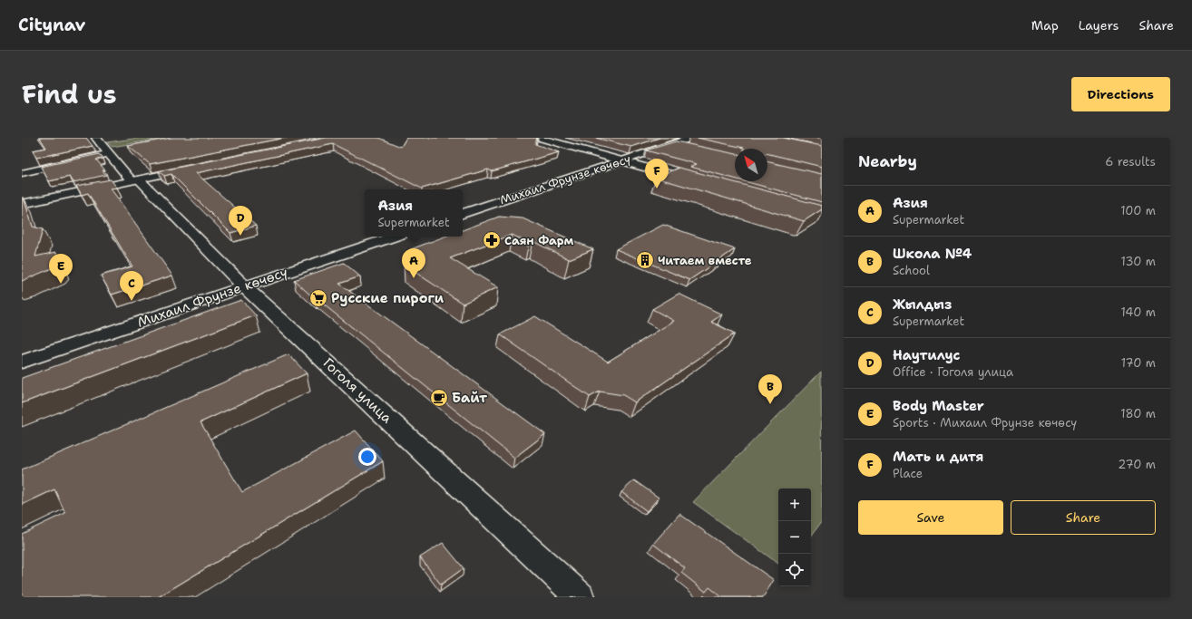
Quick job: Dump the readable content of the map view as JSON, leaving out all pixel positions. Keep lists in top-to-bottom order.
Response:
{
  "streets": {
    "main road": ["Михаил Фрунзе көчөсү"],
    "street": ["Гоголя улица"]
  },
  "crossings": [
    ["Михаил Фрунзе көчөсү", "Гоголя улица"]
  ],
  "places": {
    "pharmacy": ["Саян Фарм"],
    "building": ["Читаем вместе"],
    "supermarket": ["Русские пироги"],
    "cafe": ["Байт"]
  },
  "north": "top left",
  "page": {
    "header": "Citynav",
    "nav": ["Map", "Layers", "Share"],
    "title": "Find us",
    "buttons": [
      "Directions",
      ["Save", "Share"]
    ],
    "heading": ["Nearby", "6 results"],
    "pins": [
      "F",
      "D",
      "A",
      "E",
      "C",
      "B"
    ],
    "list": [
      {
        "mark": "A",
        "name": "Азия",
        "note": "Supermarket",
        "value": "100 m"
      },
      {
        "mark": "B",
        "name": "Школа №4",
        "note": "School",
        "value": "130 m"
      },
      {
        "mark": "C",
        "name": "Жылдыз",
        "note": "Supermarket",
        "value": "140 m"
      },
      {
        "mark": "D",
        "name": "Наутилус",
        "note": "Office · Гоголя улица",
        "value": "170 m"
      },
      {
        "mark": "E",
        "name": "Body Master",
        "note": "Sports · Михаил Фрунзе көчөсү",
        "value": "180 m"
      },
      {
        "mark": "F",
        "name": "Мать и дитя",
        "note": "Place",
        "value": "270 m"
      }
    ],
    "popup": ["Азия", "Supermarket"],
    "map_buttons": ["+", "−"]
  }
}
